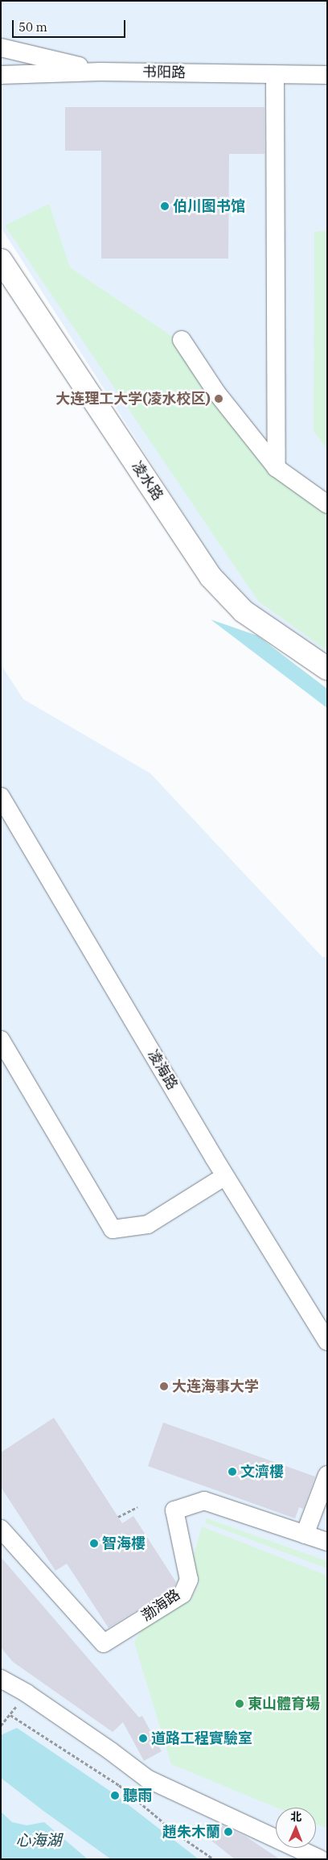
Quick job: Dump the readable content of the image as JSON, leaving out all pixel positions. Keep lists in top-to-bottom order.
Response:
{
  "streets": {
    "main road": ["凌水路"],
    "street": ["书阳路", "凌海路", "渤海路"]
  },
  "water": ["心海湖"],
  "places": [
    "伯川图书馆",
    "大连理工大学(凌水校区)",
    "大连海事大学",
    "文濟樓",
    "智海樓",
    "東山體育場",
    "道路工程實驗室",
    "聽雨",
    "趙朱木蘭"
  ],
  "scale_bar": "50 m",
  "north": "top"
}
